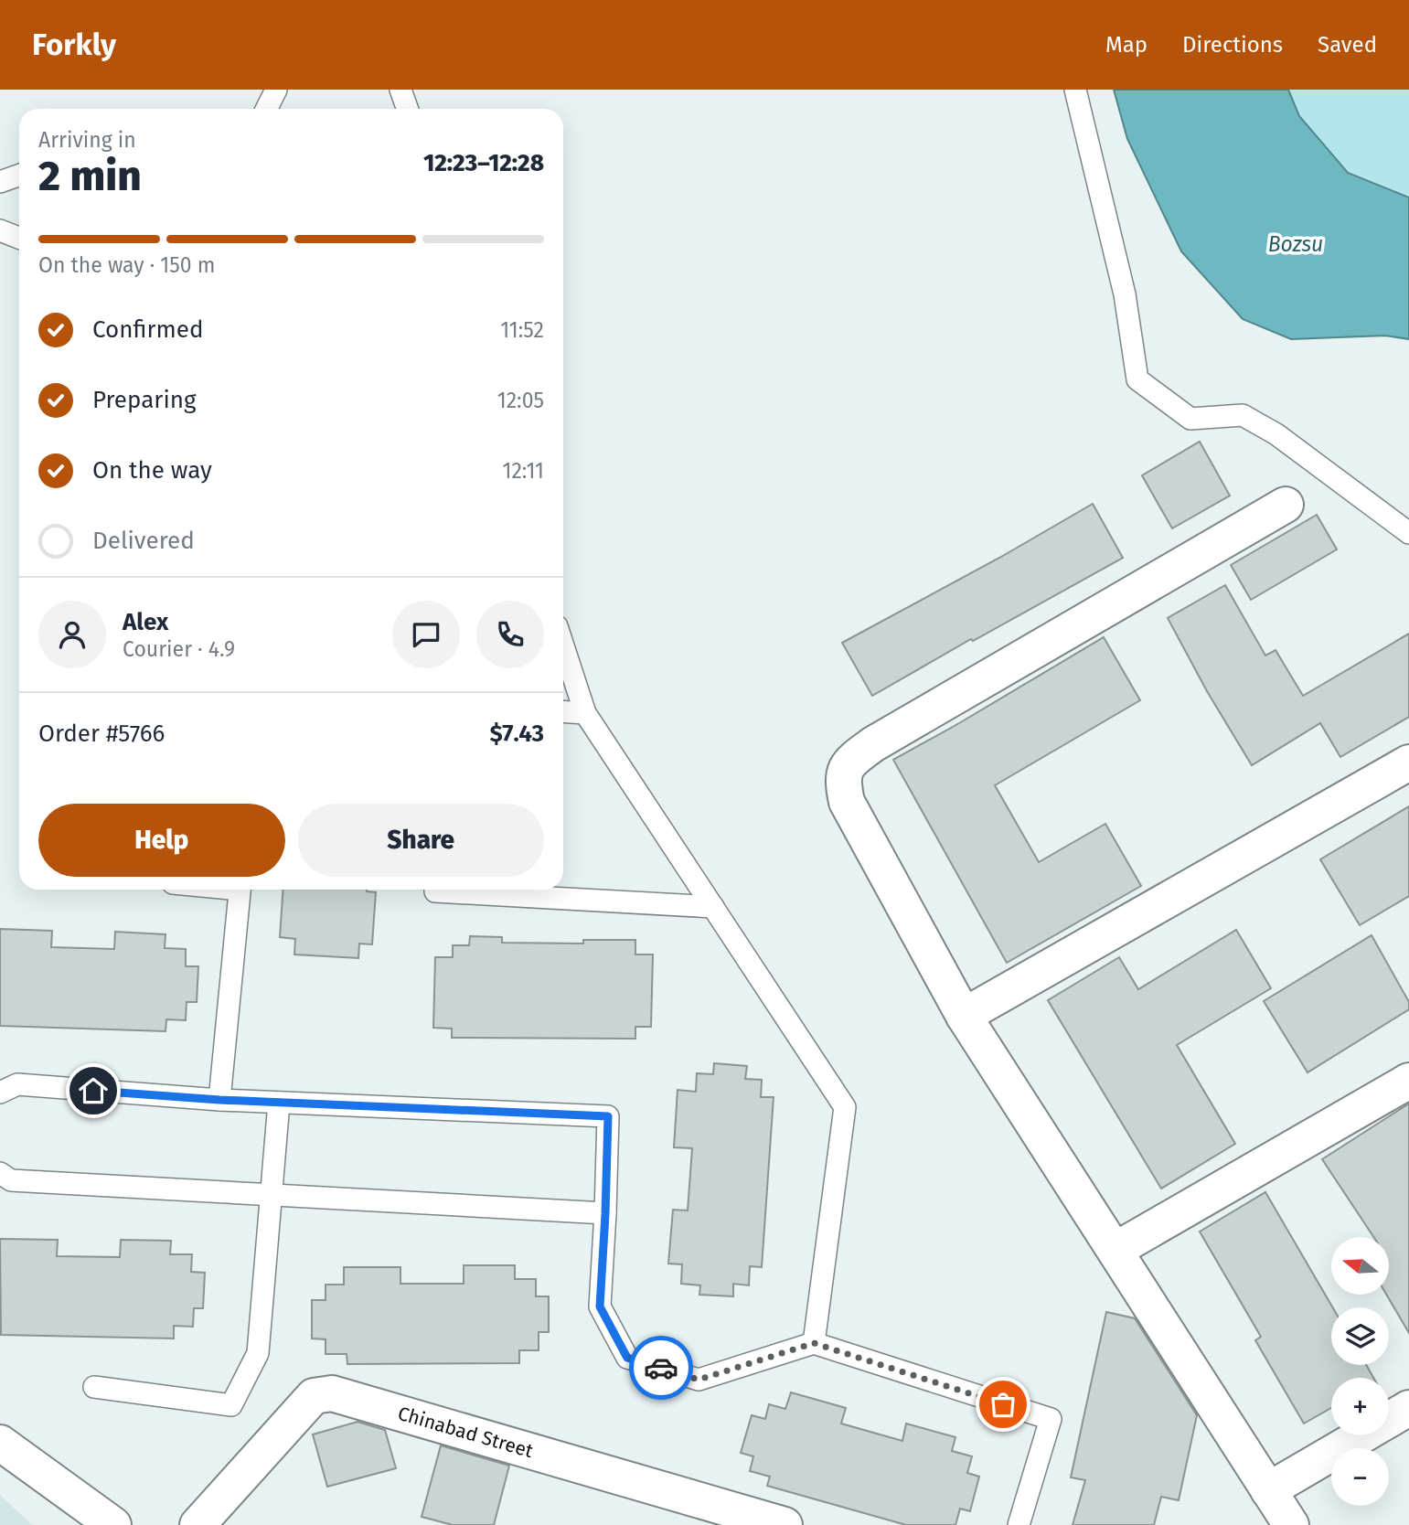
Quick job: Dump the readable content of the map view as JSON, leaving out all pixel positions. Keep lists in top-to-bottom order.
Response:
{
  "streets": {
    "street": ["Chinabad Street"]
  },
  "water": ["Bozsu"],
  "north": "left",
  "page": {
    "header": "Forkly",
    "nav": ["Map", "Directions", "Saved"],
    "heading": ["2 min", "Arriving in", "12:23–12:28"],
    "panel": [
      "Alex",
      "Courier · 4.9",
      "Order #5766",
      "$7.43"
    ],
    "bar": "On the way · 150 m",
    "list": [
      ["Confirmed", "11:52"],
      ["Preparing", "12:05"],
      ["On the way", "12:11"],
      "Delivered"
    ],
    "buttons": ["Help", "Share"],
    "map_buttons": ["+", "−"]
  }
}
